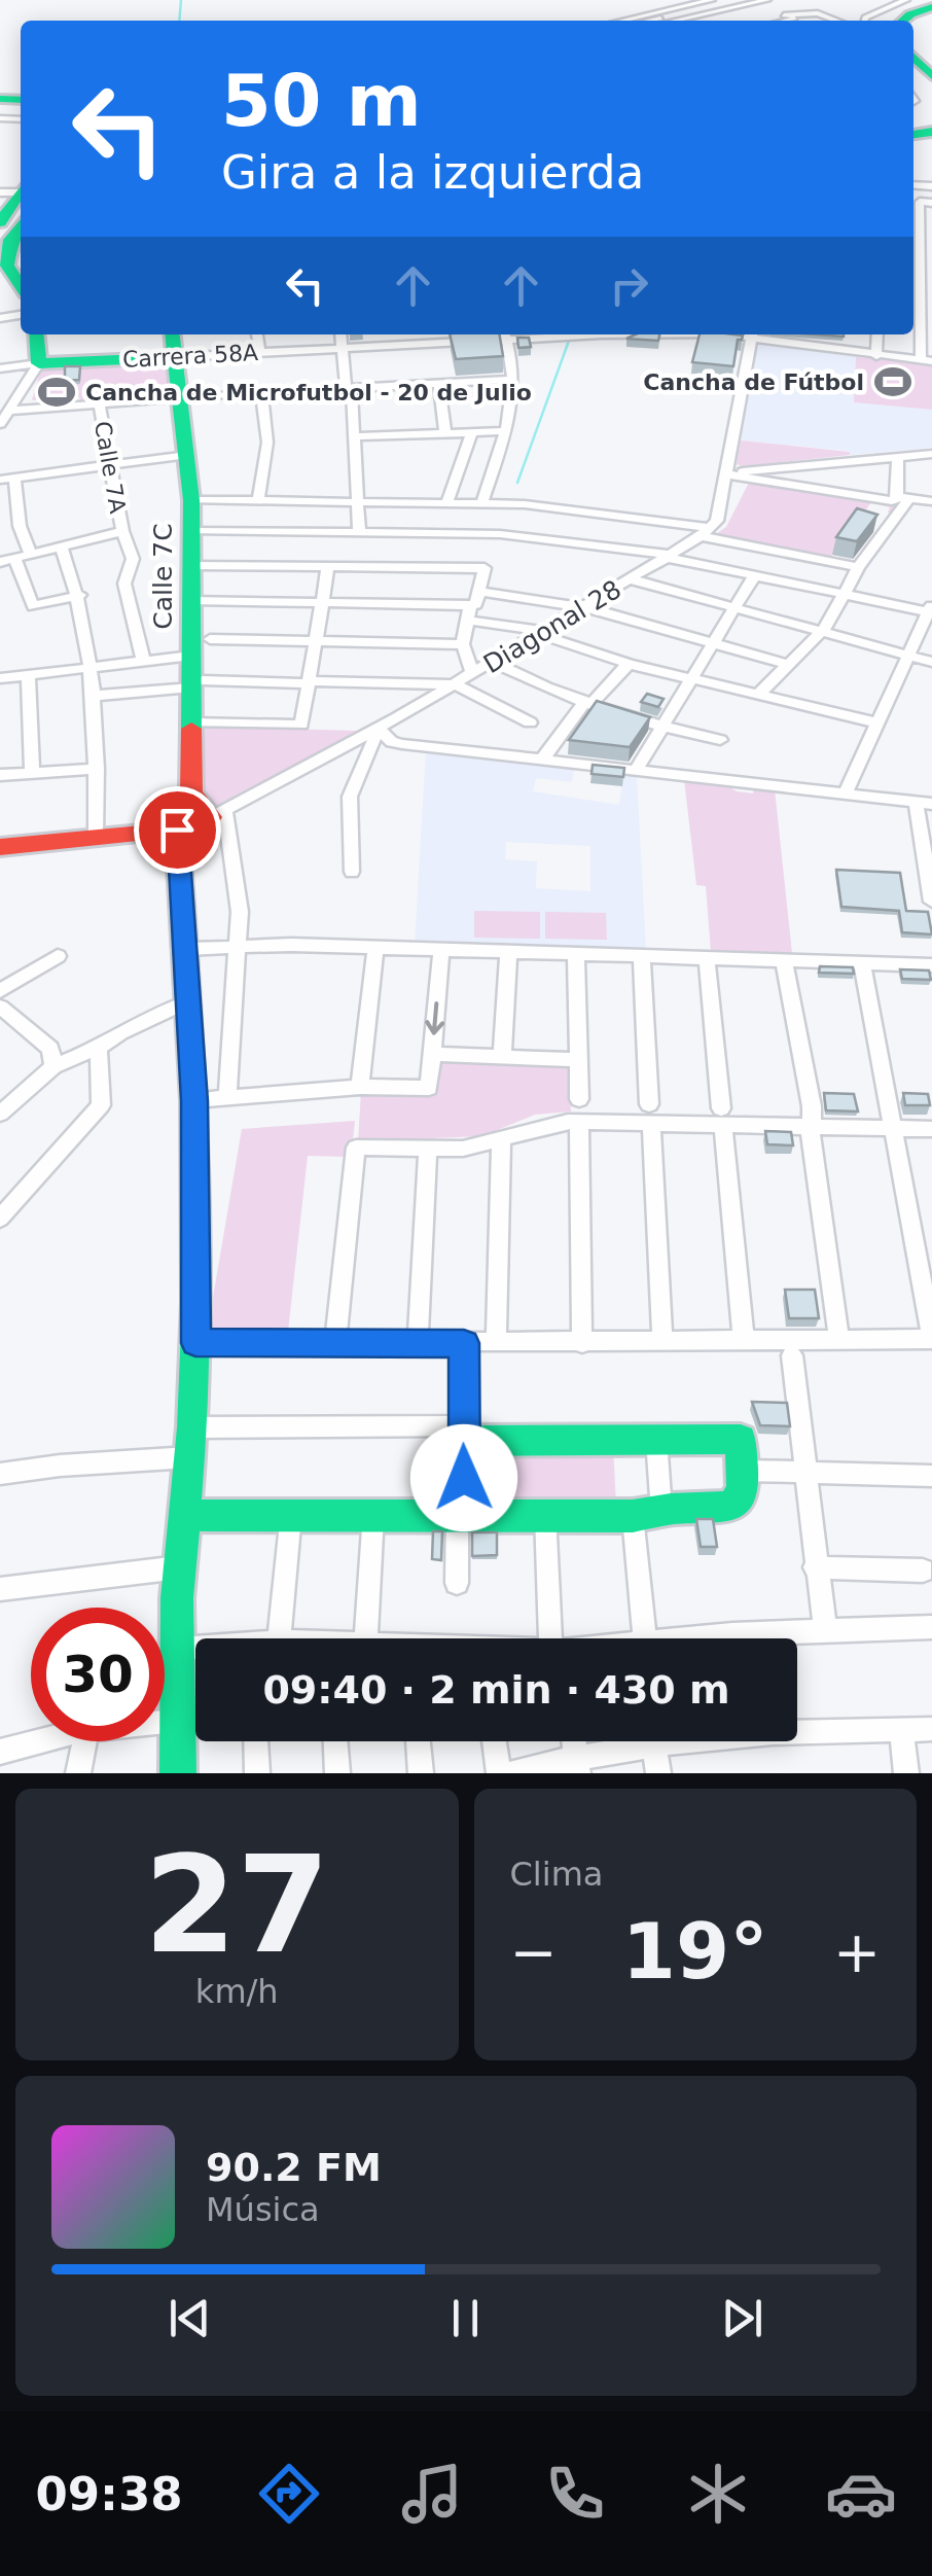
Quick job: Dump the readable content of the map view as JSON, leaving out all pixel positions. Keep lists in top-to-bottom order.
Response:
{
  "streets": {
    "street": [
      "Carrera 58A",
      "Calle 7A",
      "Calle 7C",
      "Diagonal 28"
    ]
  },
  "crossings": [
    ["Carrera 58A", "Calle 7C"],
    ["Calle 7C", "Diagonal 28"]
  ],
  "places": {
    "sports": ["Cancha de Fútbol", "Cancha de Microfutbol - 20 de Julio"]
  },
  "page": {
    "turn": ["50 m", "Gira a la izquierda"],
    "limit": "30",
    "trip": "09:40 · 2 min · 430 m",
    "tile": [
      ["27", "km/h"],
      "Clima"
    ],
    "heat": ["−", "19°", "+"],
    "song": ["90.2 FM", "Música"],
    "tabs": "09:38"
  }
}
